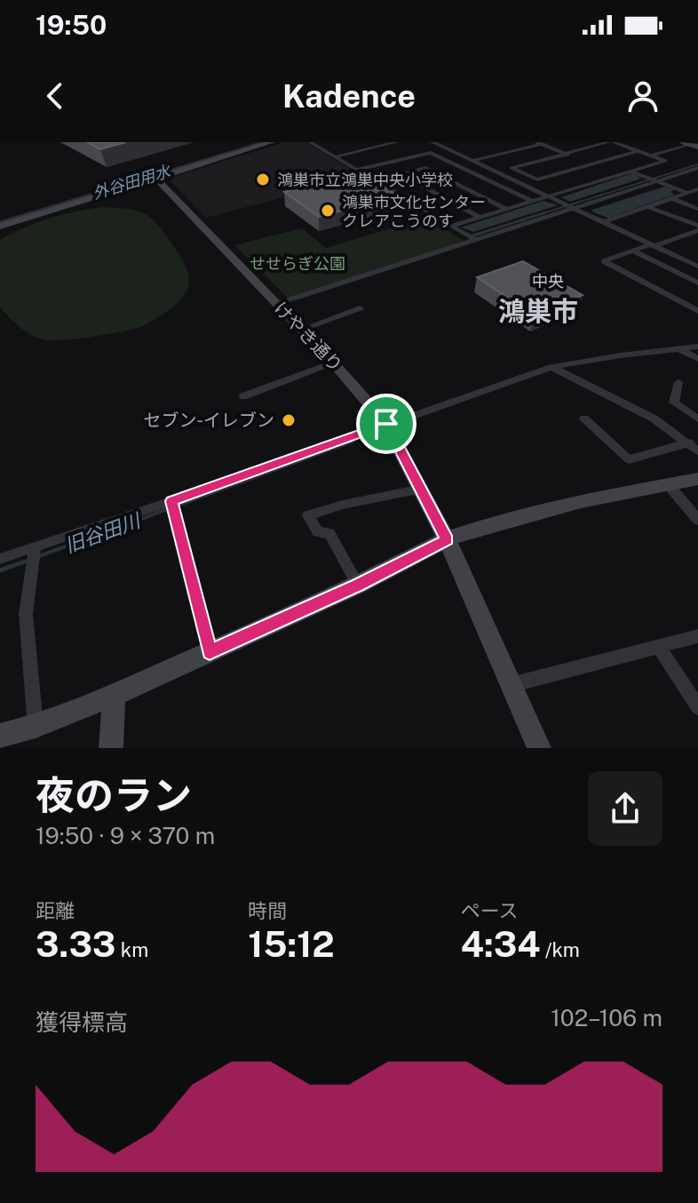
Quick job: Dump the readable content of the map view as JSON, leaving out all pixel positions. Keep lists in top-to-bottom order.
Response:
{
  "streets": {
    "street": ["けやき通り"]
  },
  "districts": ["中央", "鴻巣市"],
  "water": ["外谷田用水", "旧谷田川"],
  "parks": ["せせらぎ公園"],
  "places": ["鴻巣市立鴻巣中央小学校", "鴻巣市文化センター クレアこうのす", "セブン-イレブン"],
  "page": {
    "status": "19:50",
    "header": "Kadence",
    "heading": ["夜のラン", "19:50 · 9 × 370 m"],
    "stats": [
      ["距離", "3.33 km"],
      ["時間", "15:12"],
      ["ペース", "4:34 /km"]
    ],
    "chart": ["獲得標高", "102–106 m"]
  }
}
